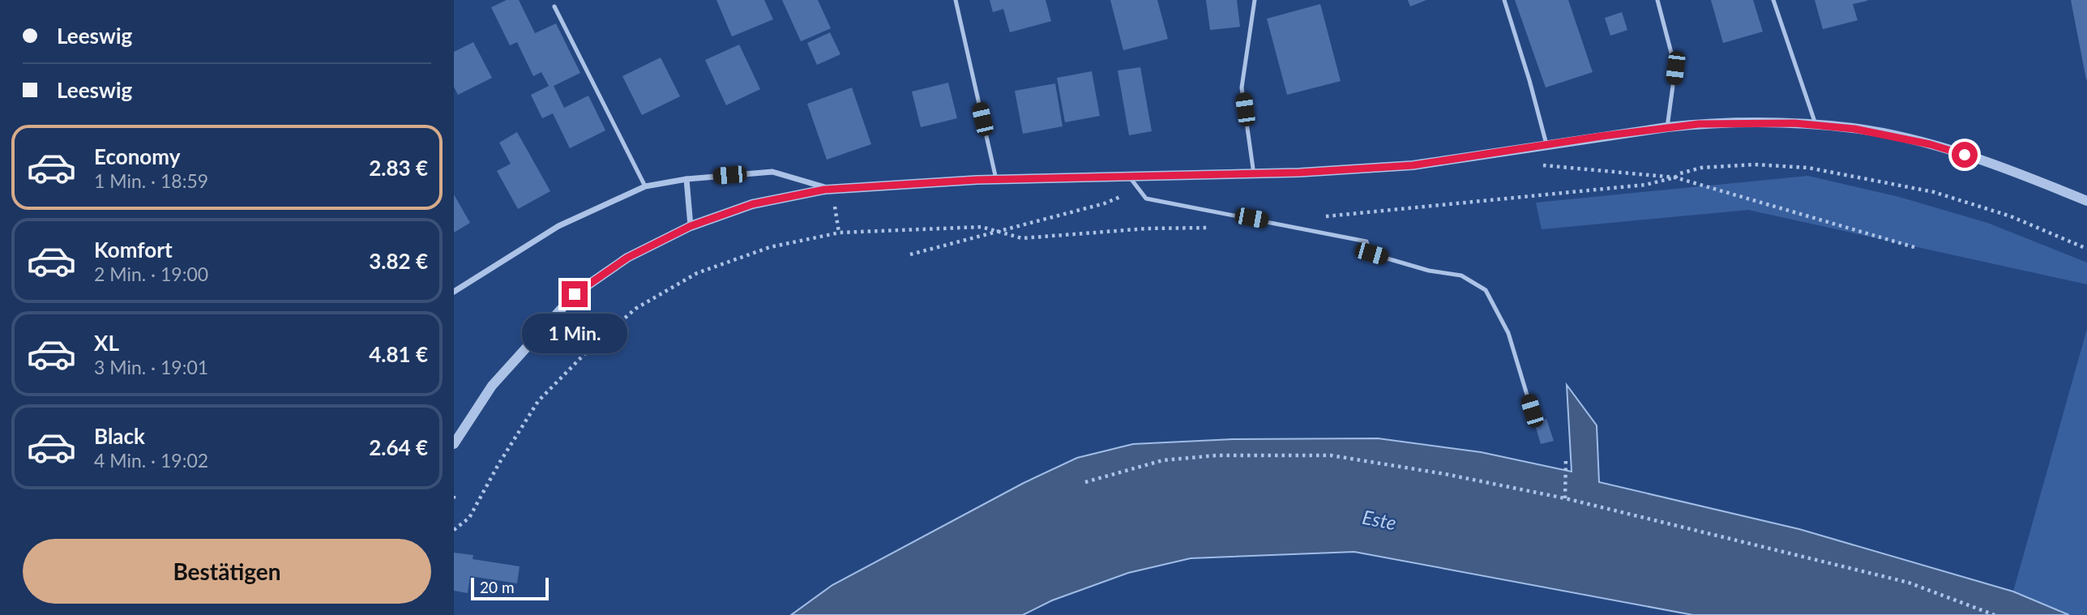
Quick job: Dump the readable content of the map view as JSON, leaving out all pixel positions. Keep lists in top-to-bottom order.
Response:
{
  "water": ["Este"],
  "scale_bar": "20 m",
  "page": {
    "banner": ["Leeswig", "Leeswig"],
    "list": [
      {
        "name": "Economy",
        "note": "1 Min. · 18:59",
        "value": "2.83 €"
      },
      {
        "name": "Komfort",
        "note": "2 Min. · 19:00",
        "value": "3.82 €"
      },
      {
        "name": "XL",
        "note": "3 Min. · 19:01",
        "value": "4.81 €"
      },
      {
        "name": "Black",
        "note": "4 Min. · 19:02",
        "value": "2.64 €"
      }
    ],
    "bubble": "1 Min.",
    "buttons": "Bestätigen",
    "scale": "20 m"
  }
}
